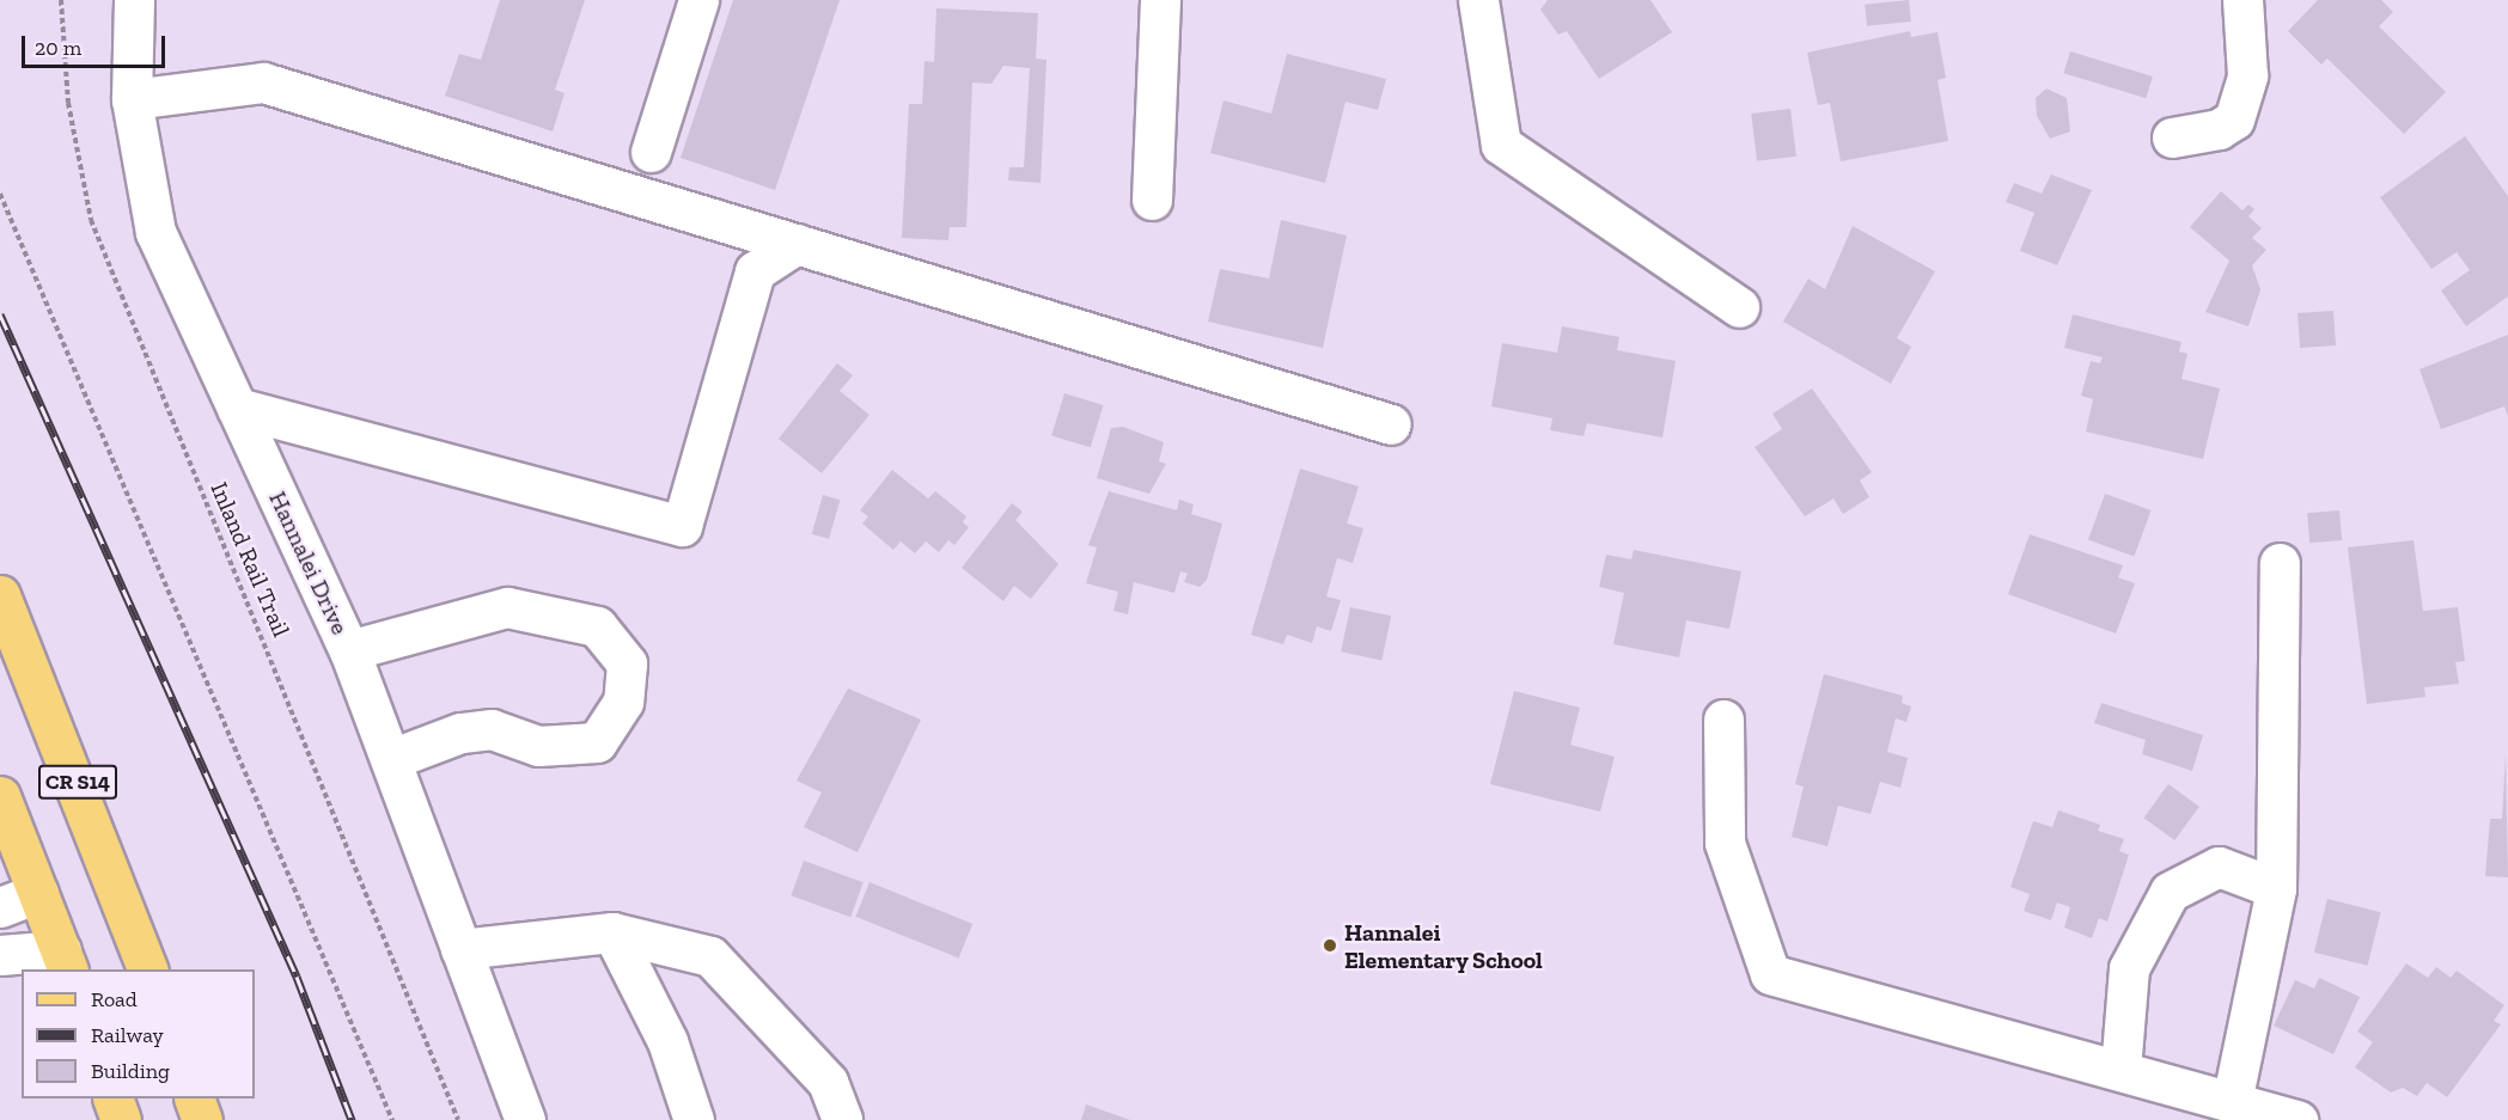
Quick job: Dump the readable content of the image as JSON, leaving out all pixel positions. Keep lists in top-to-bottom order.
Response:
{
  "streets": {
    "main road": ["CR S14"],
    "street": ["Hannalei Drive"],
    "path": ["Inland Rail Trail"]
  },
  "places": ["Hannalei Elementary School"],
  "legend": ["Road", "Railway", "Building"],
  "scale_bar": "20 m"
}
